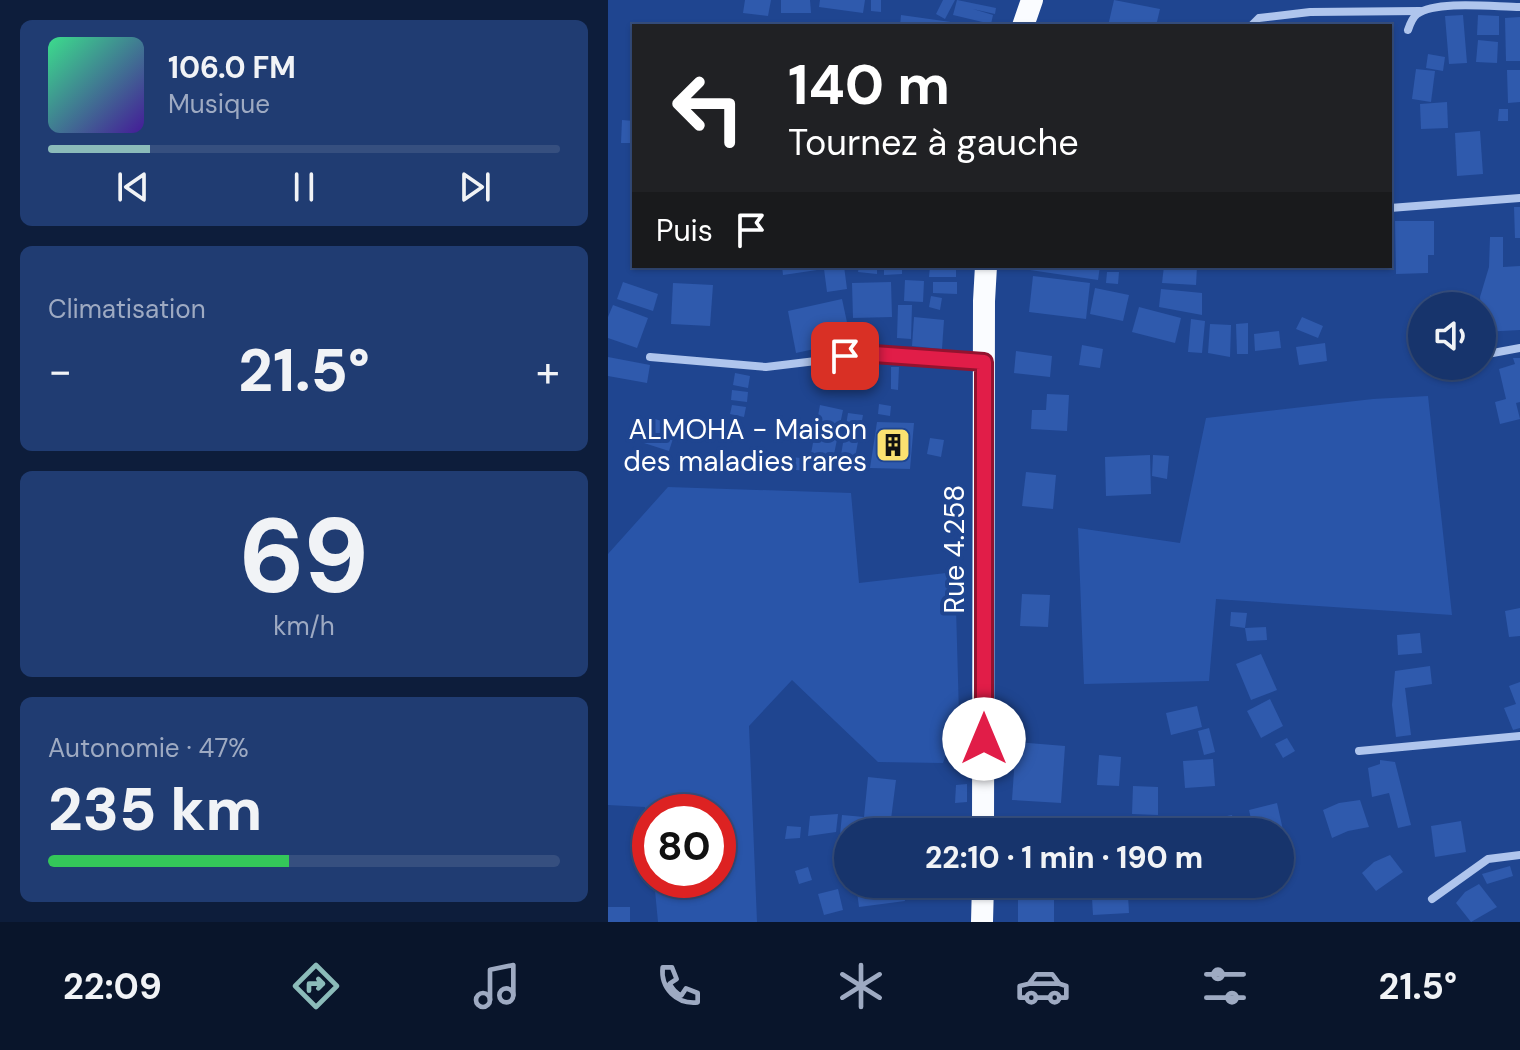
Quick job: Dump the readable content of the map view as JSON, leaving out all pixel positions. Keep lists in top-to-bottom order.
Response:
{
  "streets": {
    "highway": ["Rue 4.258"]
  },
  "places": {
    "building": ["ALMOHA - Maison des maladies rares"]
  },
  "page": {
    "turn": ["140 m", "Tournez à gauche"],
    "song": ["106.0 FM", "Musique"],
    "then": "Puis",
    "tile": [
      "Climatisation",
      ["69", "km/h"],
      ["Autonomie · 47%", "235 km"]
    ],
    "heat": ["−", "21.5°", "+"],
    "limit": "80",
    "trip": "22:10 · 1 min · 190 m",
    "tabs": ["22:09", "21.5°"]
  }
}
